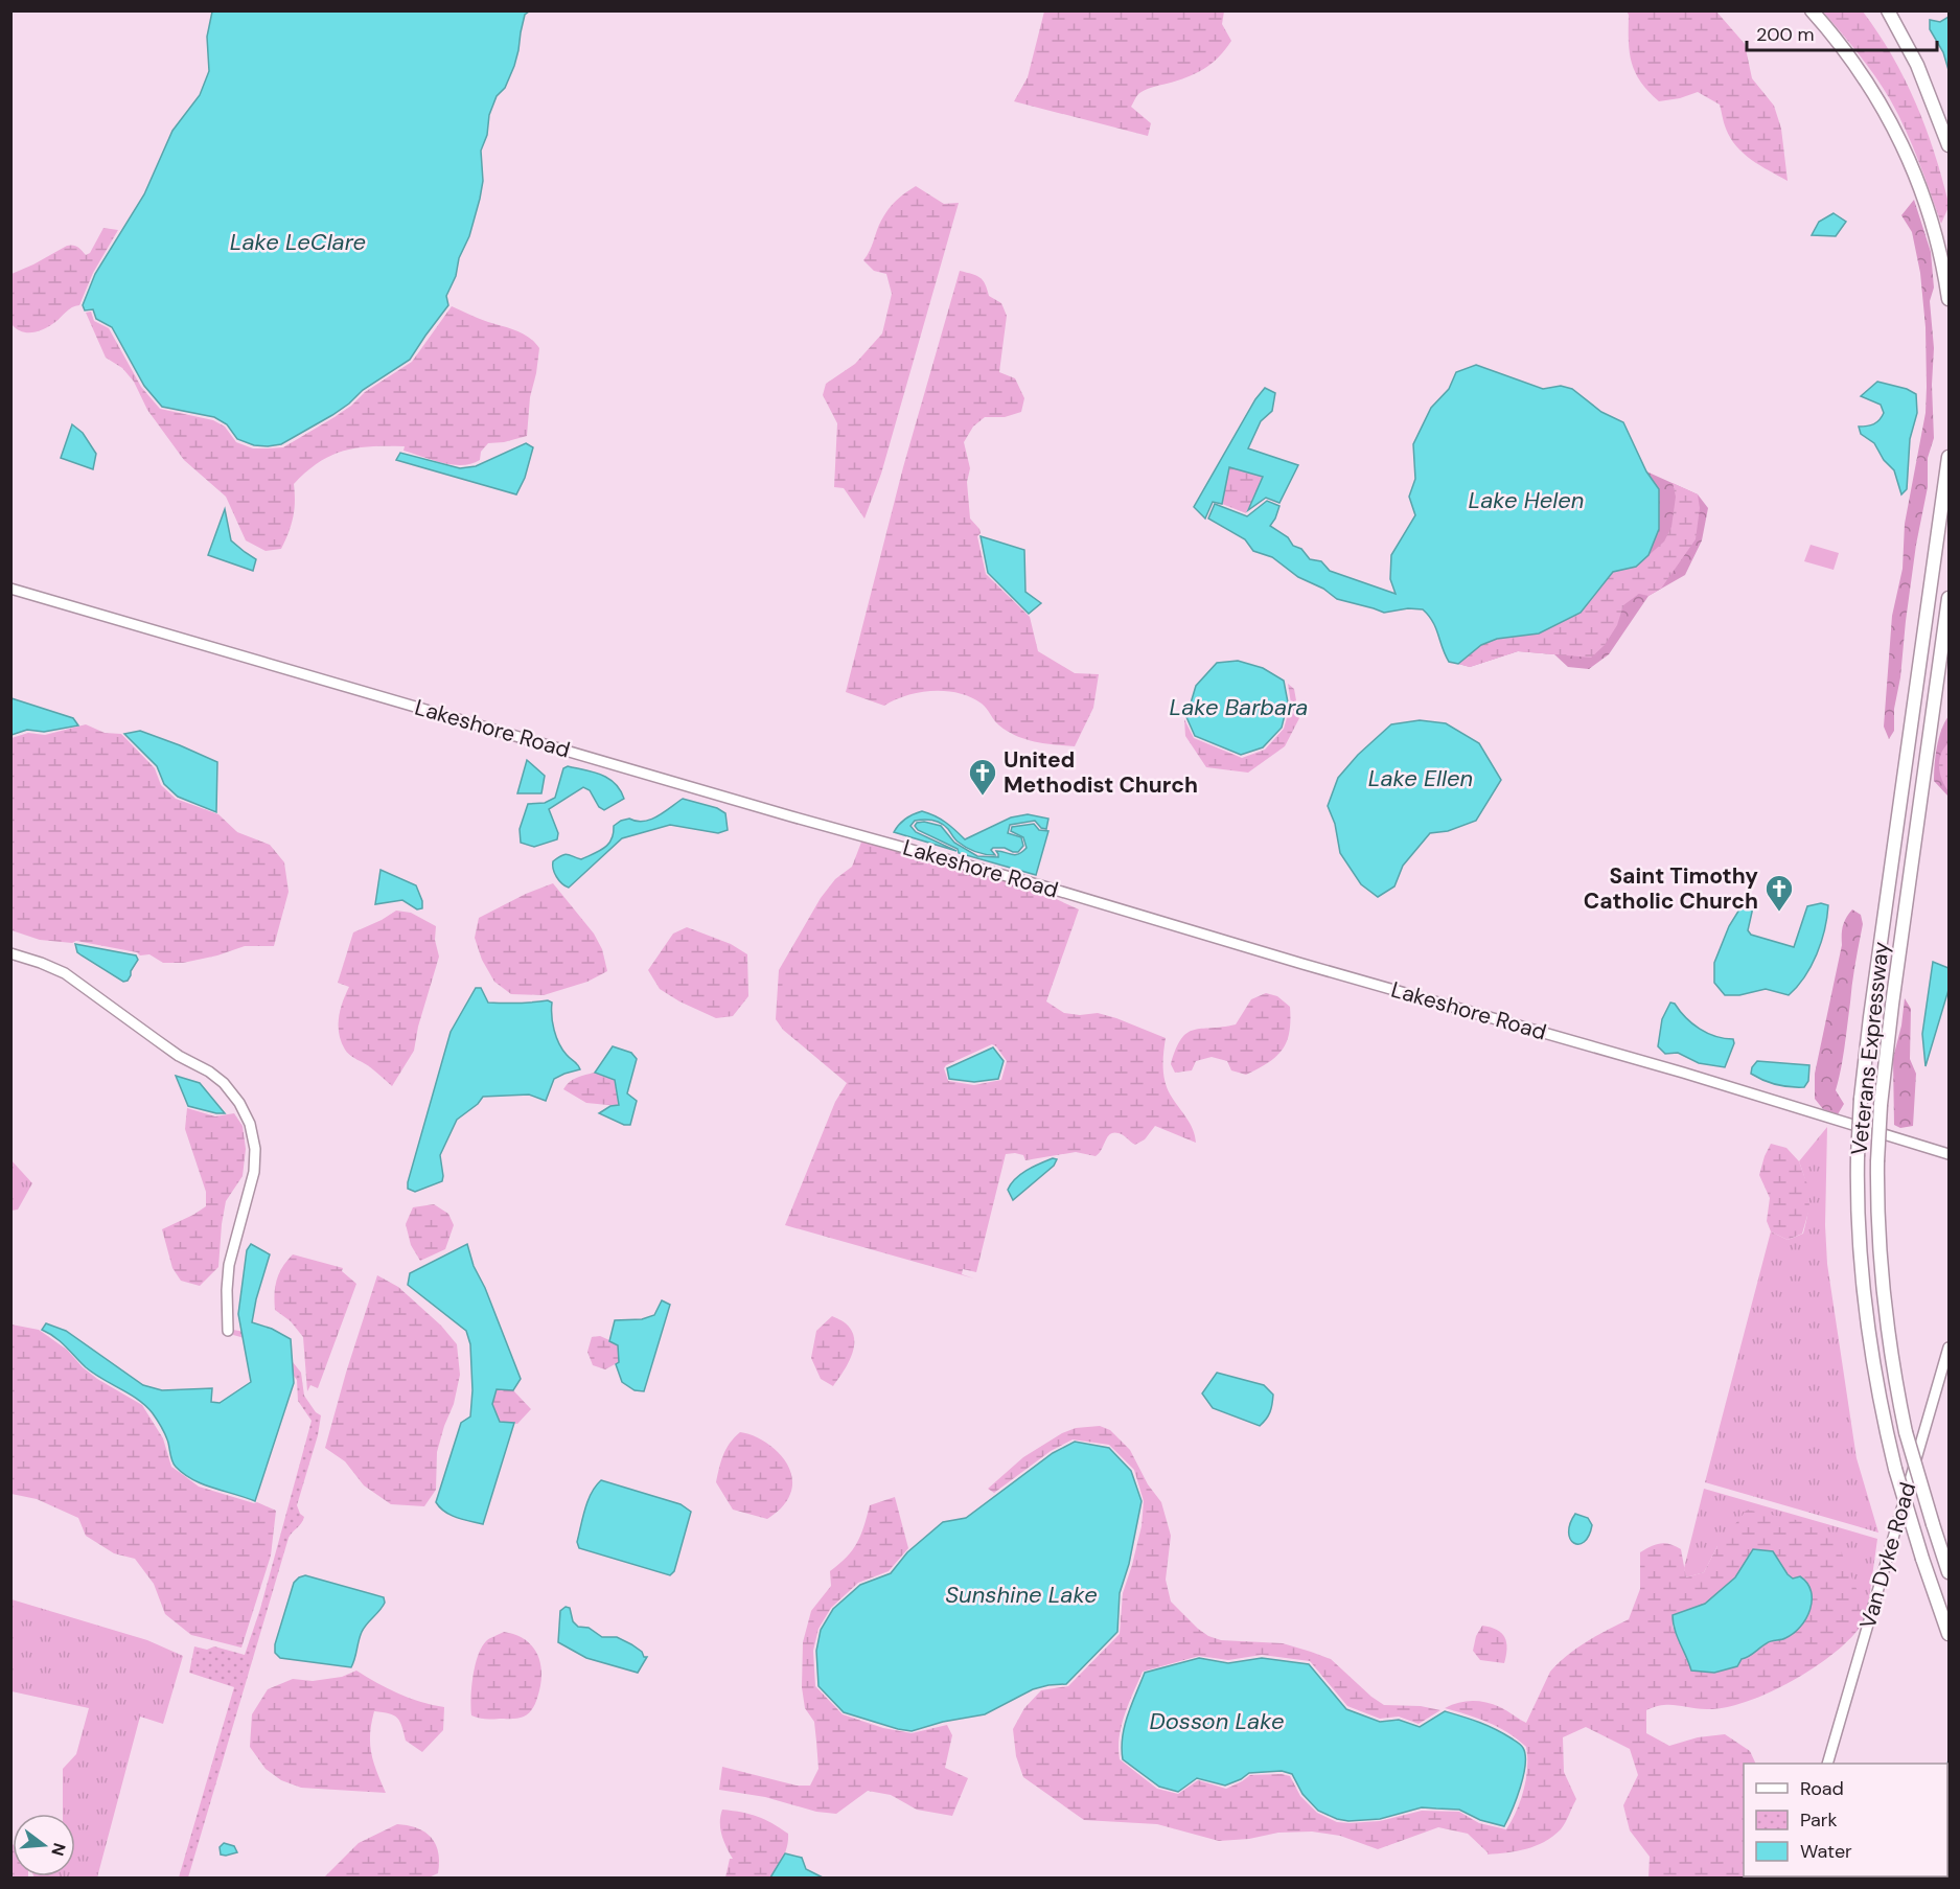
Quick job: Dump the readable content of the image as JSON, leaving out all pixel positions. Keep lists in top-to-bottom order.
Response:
{
  "streets": {
    "highway": ["Veterans Expressway"],
    "street": ["Lakeshore Road", "Van Dyke Road"]
  },
  "water": [
    "Lake LeClare",
    "Lake Helen",
    "Lake Barbara",
    "Lake Ellen",
    "Sunshine Lake",
    "Dosson Lake"
  ],
  "places": {
    "church": ["United Methodist Church", "Saint Timothy Catholic Church"]
  },
  "legend": ["Road", "Park", "Water"],
  "scale_bar": "200 m",
  "north": "right"
}
